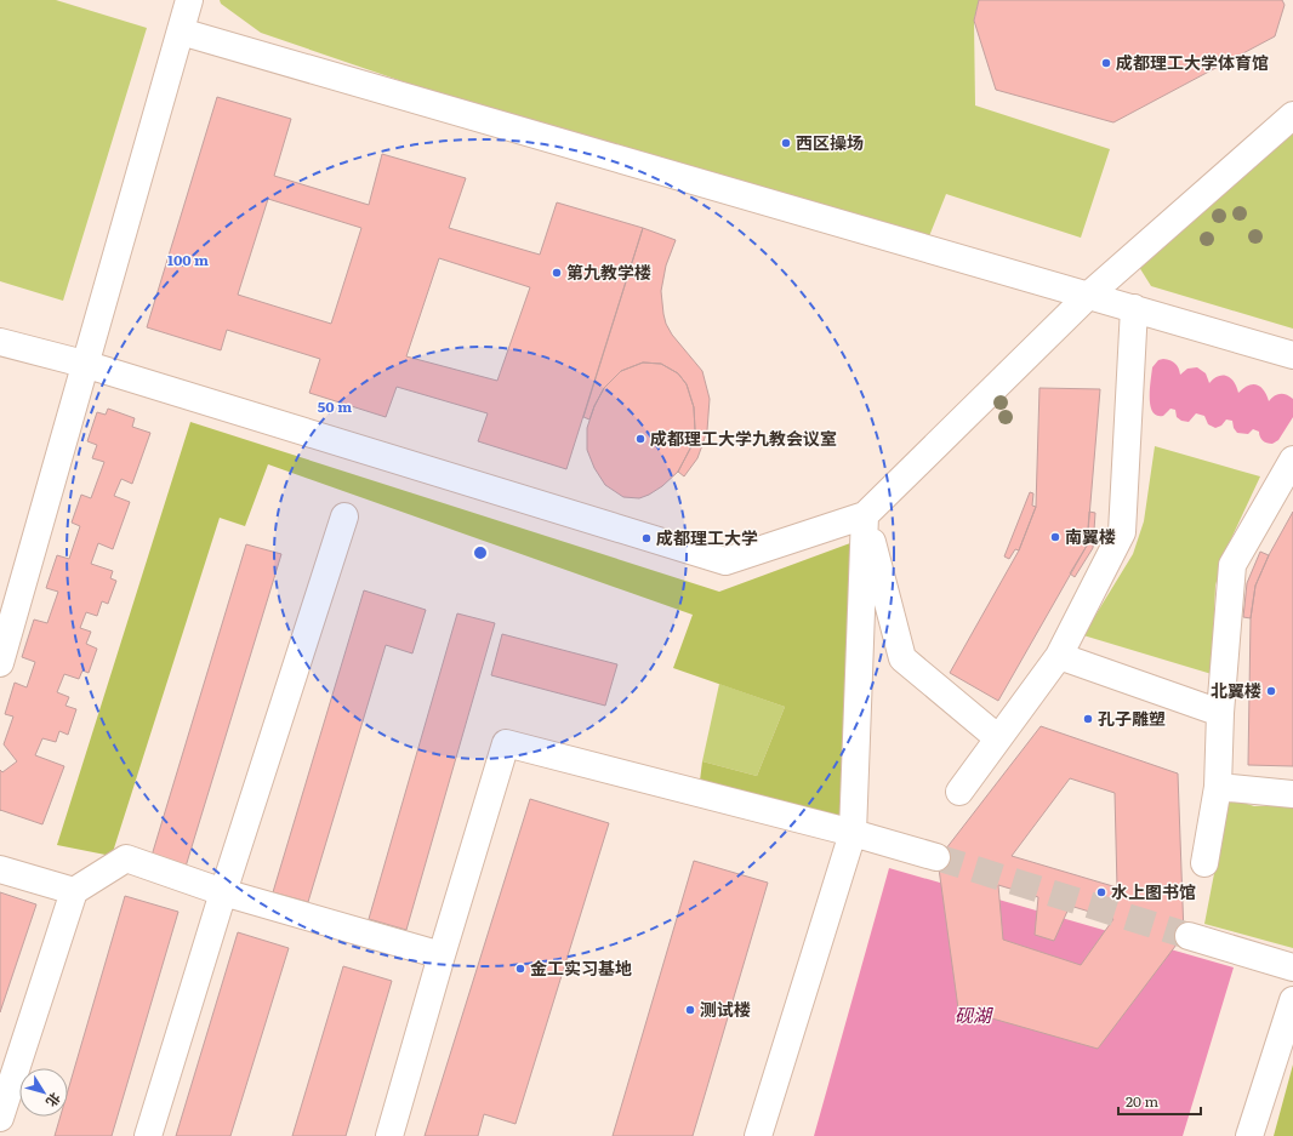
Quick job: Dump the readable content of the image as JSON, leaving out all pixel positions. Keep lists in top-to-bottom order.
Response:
{
  "water": ["砚湖"],
  "places": [
    "成都理工大学体育馆",
    "西区操场",
    "第九教学楼",
    "成都理工大学九教会议室",
    "南翼楼",
    "成都理工大学",
    "北翼楼",
    "孔子雕塑",
    "水上图书馆",
    "金工实习基地",
    "测试楼"
  ],
  "scale_bar": "20 m",
  "north": "bottom right",
  "rings": ["100 m", "50 m"]
}
